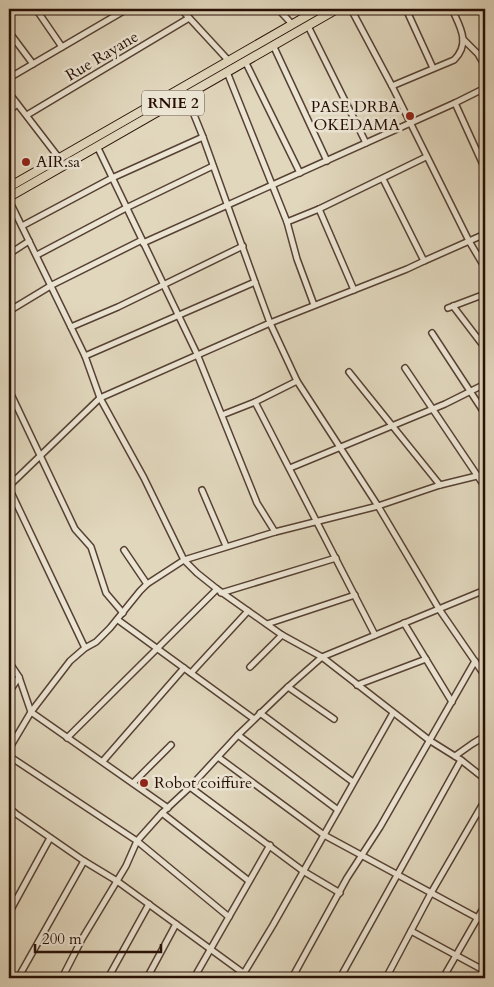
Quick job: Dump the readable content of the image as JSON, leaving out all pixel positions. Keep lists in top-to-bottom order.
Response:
{
  "streets": {
    "main road": ["RNIE 2"],
    "street": ["Rue Rayane"]
  },
  "places": ["PASE DRBA OKEDAMA", "AIR.sa", "Robot coiffure"],
  "scale_bar": "200 m"
}
